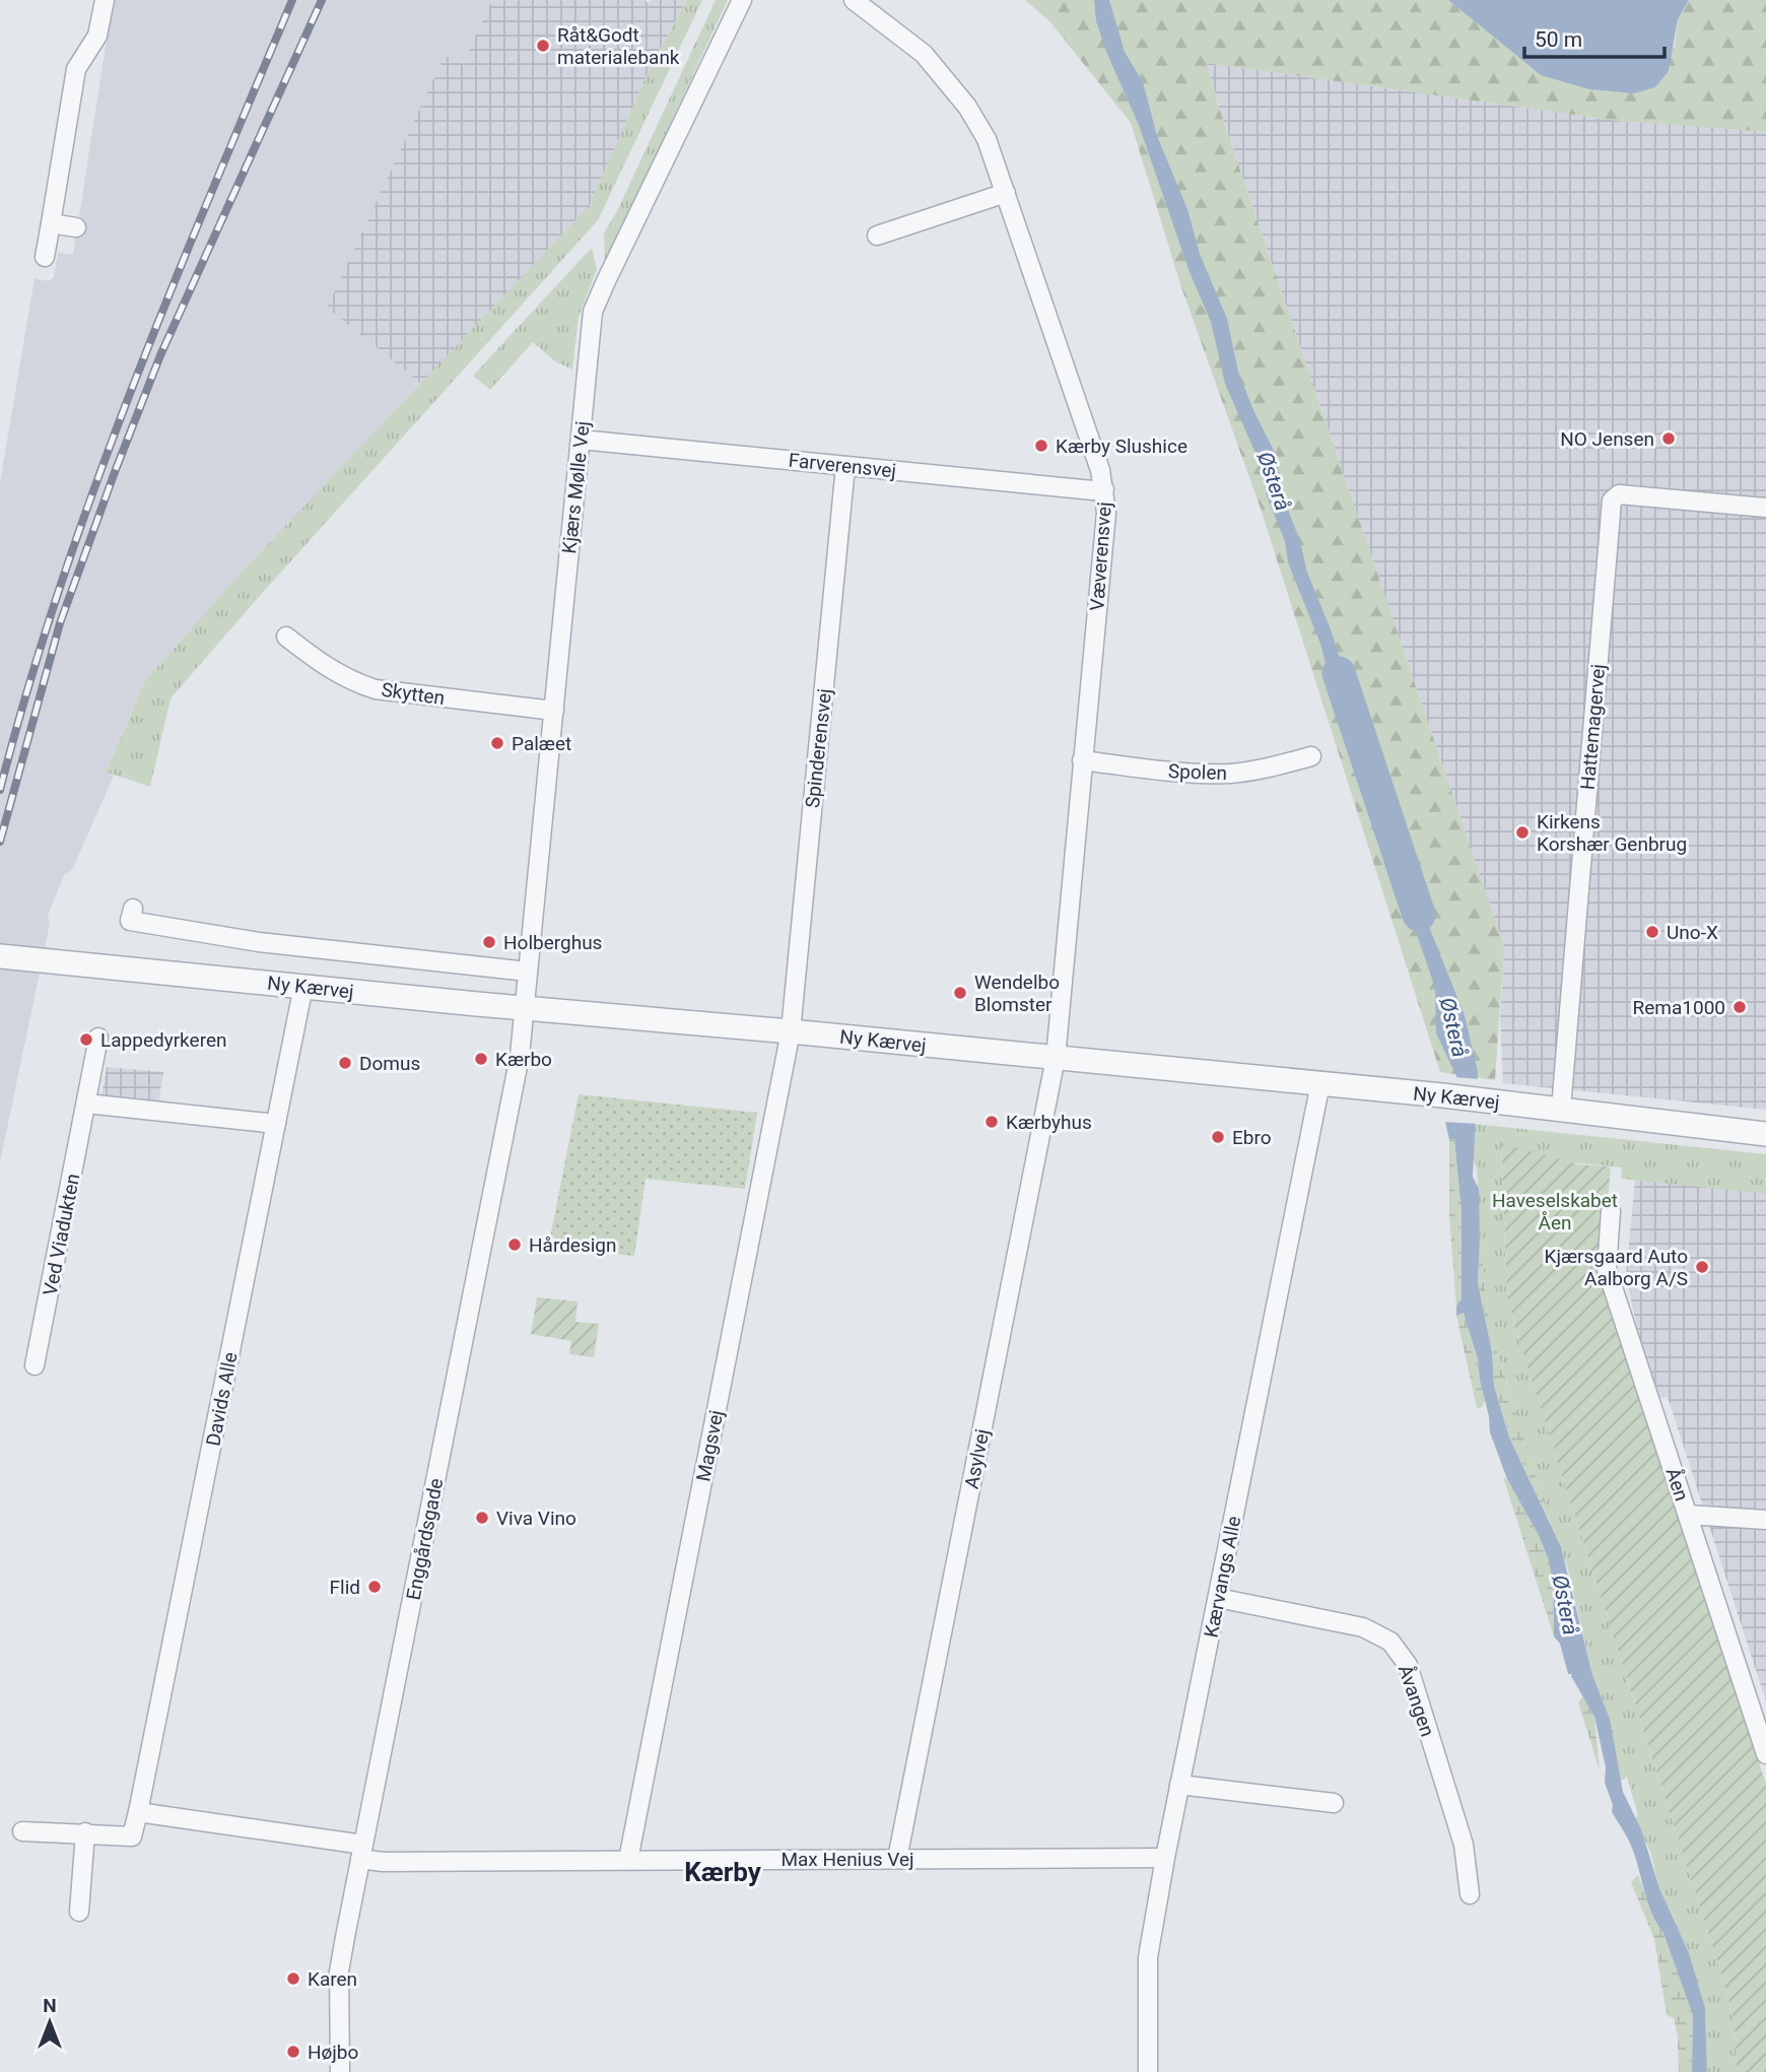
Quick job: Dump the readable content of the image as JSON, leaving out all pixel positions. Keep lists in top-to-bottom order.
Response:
{
  "streets": {
    "street": [
      "Farverensvej",
      "Kjærs Mølle Vej",
      "Væverensvej",
      "Skytten",
      "Hattemagervej",
      "Spinderensvej",
      "Spolen",
      "Ny Kærvej",
      "Ved Viadukten",
      "Davids Alle",
      "Magsvej",
      "Asylvej",
      "Åen",
      "Enggårdsgade",
      "Kærvangs Alle",
      "Åvangen",
      "Max Henius Vej"
    ]
  },
  "crossings": [
    ["Farverensvej", "Kjærs Mølle Vej"],
    ["Farverensvej", "Væverensvej"],
    ["Farverensvej", "Spinderensvej"],
    ["Kjærs Mølle Vej", "Skytten"],
    ["Kjærs Mølle Vej", "Ny Kærvej"],
    ["Kjærs Mølle Vej", "Enggårdsgade"],
    ["Væverensvej", "Spolen"],
    ["Væverensvej", "Ny Kærvej"],
    ["Væverensvej", "Asylvej"],
    ["Hattemagervej", "Ny Kærvej"],
    ["Spinderensvej", "Ny Kærvej"],
    ["Spinderensvej", "Magsvej"],
    ["Ny Kærvej", "Davids Alle"],
    ["Ny Kærvej", "Magsvej"],
    ["Ny Kærvej", "Asylvej"],
    ["Ny Kærvej", "Enggårdsgade"],
    ["Ny Kærvej", "Kærvangs Alle"],
    ["Magsvej", "Max Henius Vej"],
    ["Asylvej", "Max Henius Vej"],
    ["Enggårdsgade", "Max Henius Vej"],
    ["Kærvangs Alle", "Åvangen"],
    ["Kærvangs Alle", "Max Henius Vej"]
  ],
  "districts": ["Kærby"],
  "water": ["Østerå"],
  "parks": ["Haveselskabet Åen"],
  "places": [
    "Råt&Godt materialebank",
    "NO Jensen",
    "Kærby Slushice",
    "Palæet",
    "Kirkens Korshær Genbrug",
    "Uno-X",
    "Holberghus",
    "Wendelbo Blomster",
    "Rema1000",
    "Lappedyrkeren",
    "Kærbo",
    "Domus",
    "Kærbyhus",
    "Ebro",
    "Hårdesign",
    "Kjærsgaard Auto Aalborg A/S",
    "Viva Vino",
    "Flid",
    "Karen",
    "Højbo"
  ],
  "scale_bar": "50 m",
  "north": "top"
}
